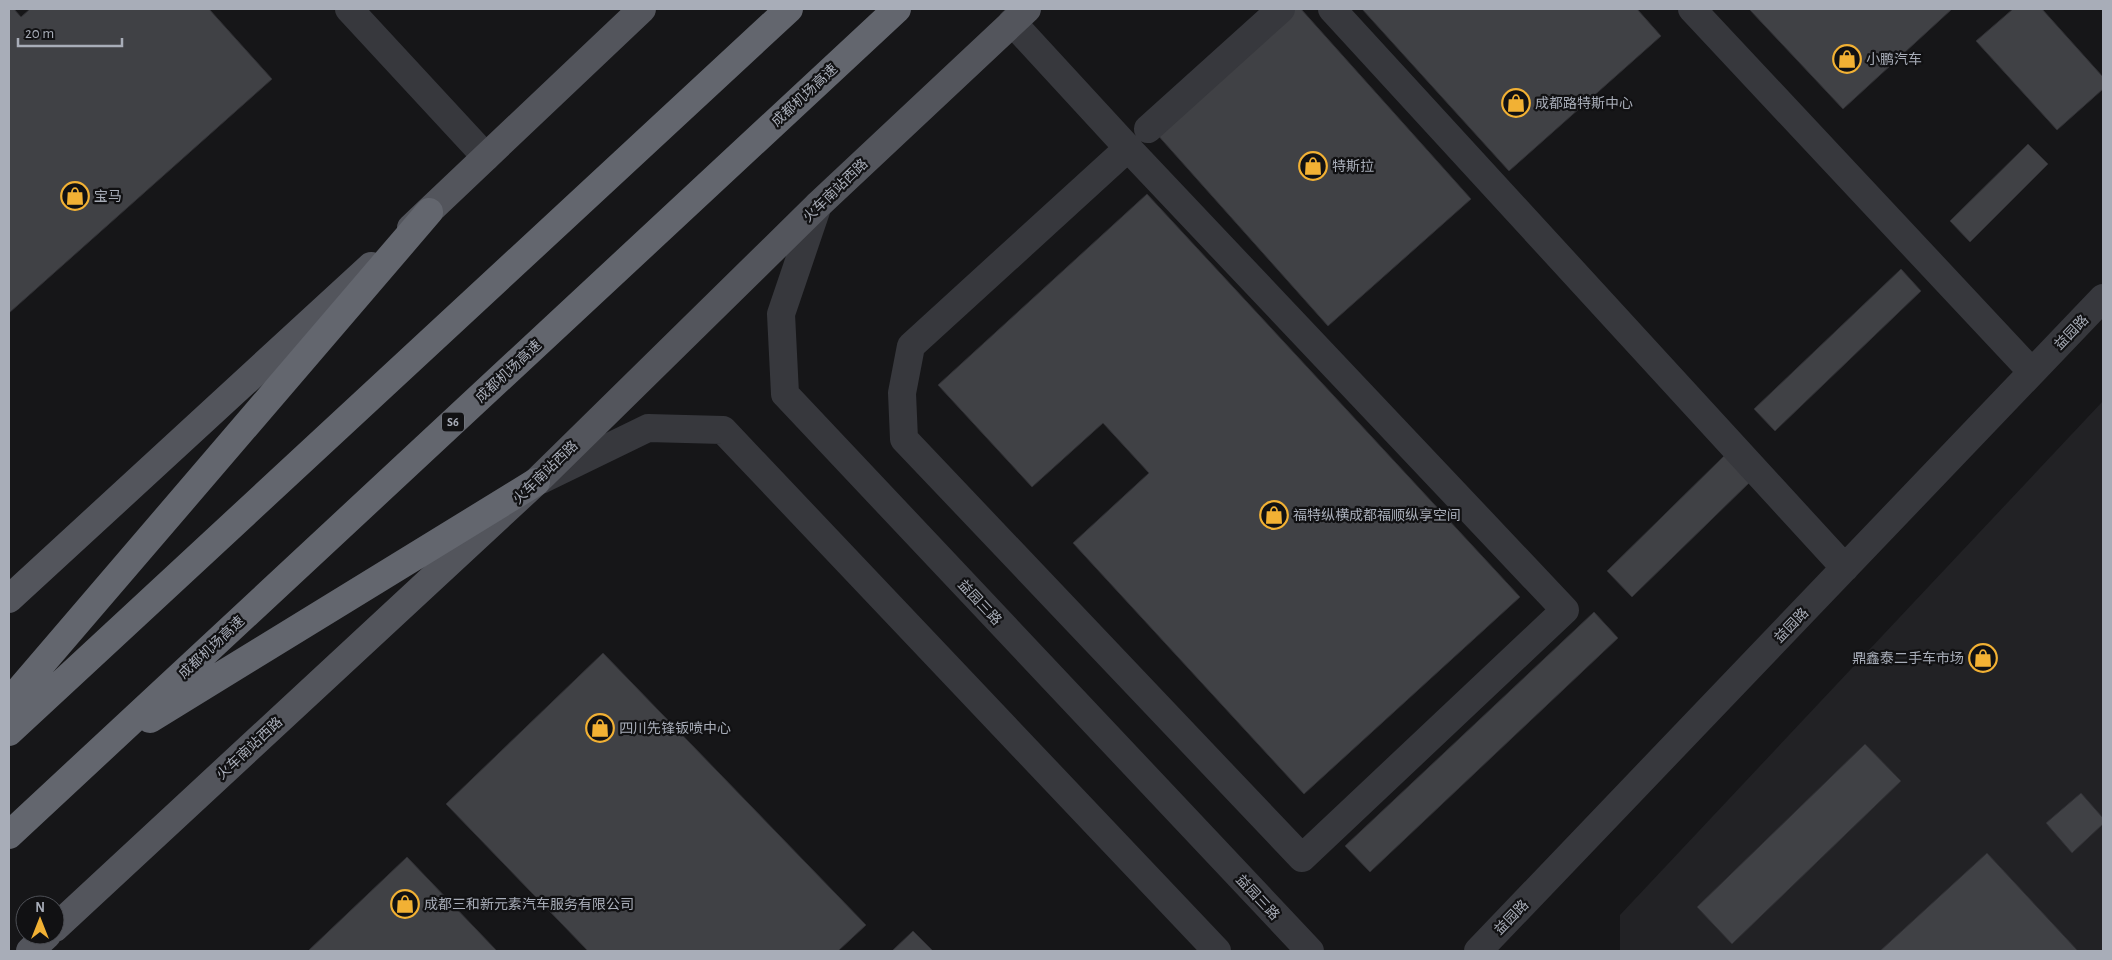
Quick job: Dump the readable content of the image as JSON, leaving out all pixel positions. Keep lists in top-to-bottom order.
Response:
{
  "streets": {
    "highway": ["成都机场高速", "S6"],
    "main road": ["火车南站西路"],
    "street": ["益园路", "益园三路"]
  },
  "crossings": [
    ["火车南站西路", "益园三路"]
  ],
  "places": {
    "shop": [
      "小鹏汽车",
      "成都路特斯中心",
      "特斯拉",
      "宝马",
      "福特纵横成都福顺纵享空间",
      "鼎鑫泰二手车市场",
      "四川先锋钣喷中心",
      "成都三和新元素汽车服务有限公司"
    ]
  },
  "scale_bar": "20 m",
  "north": "top"
}
